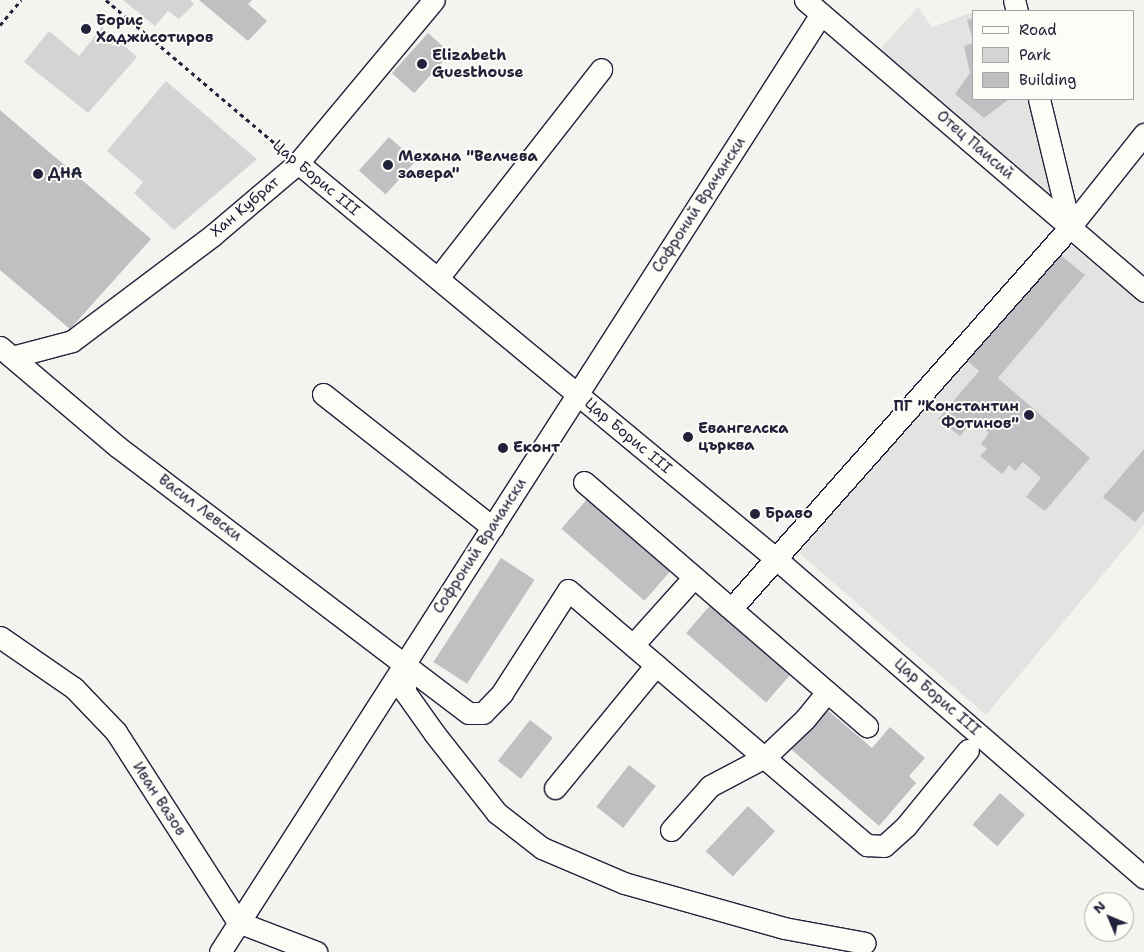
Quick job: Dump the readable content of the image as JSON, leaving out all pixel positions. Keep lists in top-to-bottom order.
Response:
{
  "streets": {
    "street": [
      "Отец Паисий",
      "Цар Борис III",
      "Софроний Врачански",
      "Хан Кубрат",
      "Васил Левски",
      "Иван Вазов"
    ]
  },
  "crossings": [
    ["Отец Паисий", "Софроний Врачански"],
    ["Цар Борис III", "Софроний Врачански"],
    ["Цар Борис III", "Хан Кубрат"],
    ["Софроний Врачански", "Васил Левски"],
    ["Софроний Врачански", "Иван Вазов"],
    ["Хан Кубрат", "Васил Левски"]
  ],
  "places": [
    "Борис Хаджисотиров",
    "Elizabeth Guesthouse",
    "Механа \"Велчева завера\"",
    "ДНА",
    "ПГ \"Константин Фотинов\"",
    "Евангелска църква",
    "Еконт",
    "Браво"
  ],
  "legend": ["Road", "Park", "Building"],
  "north": "top left"
}
